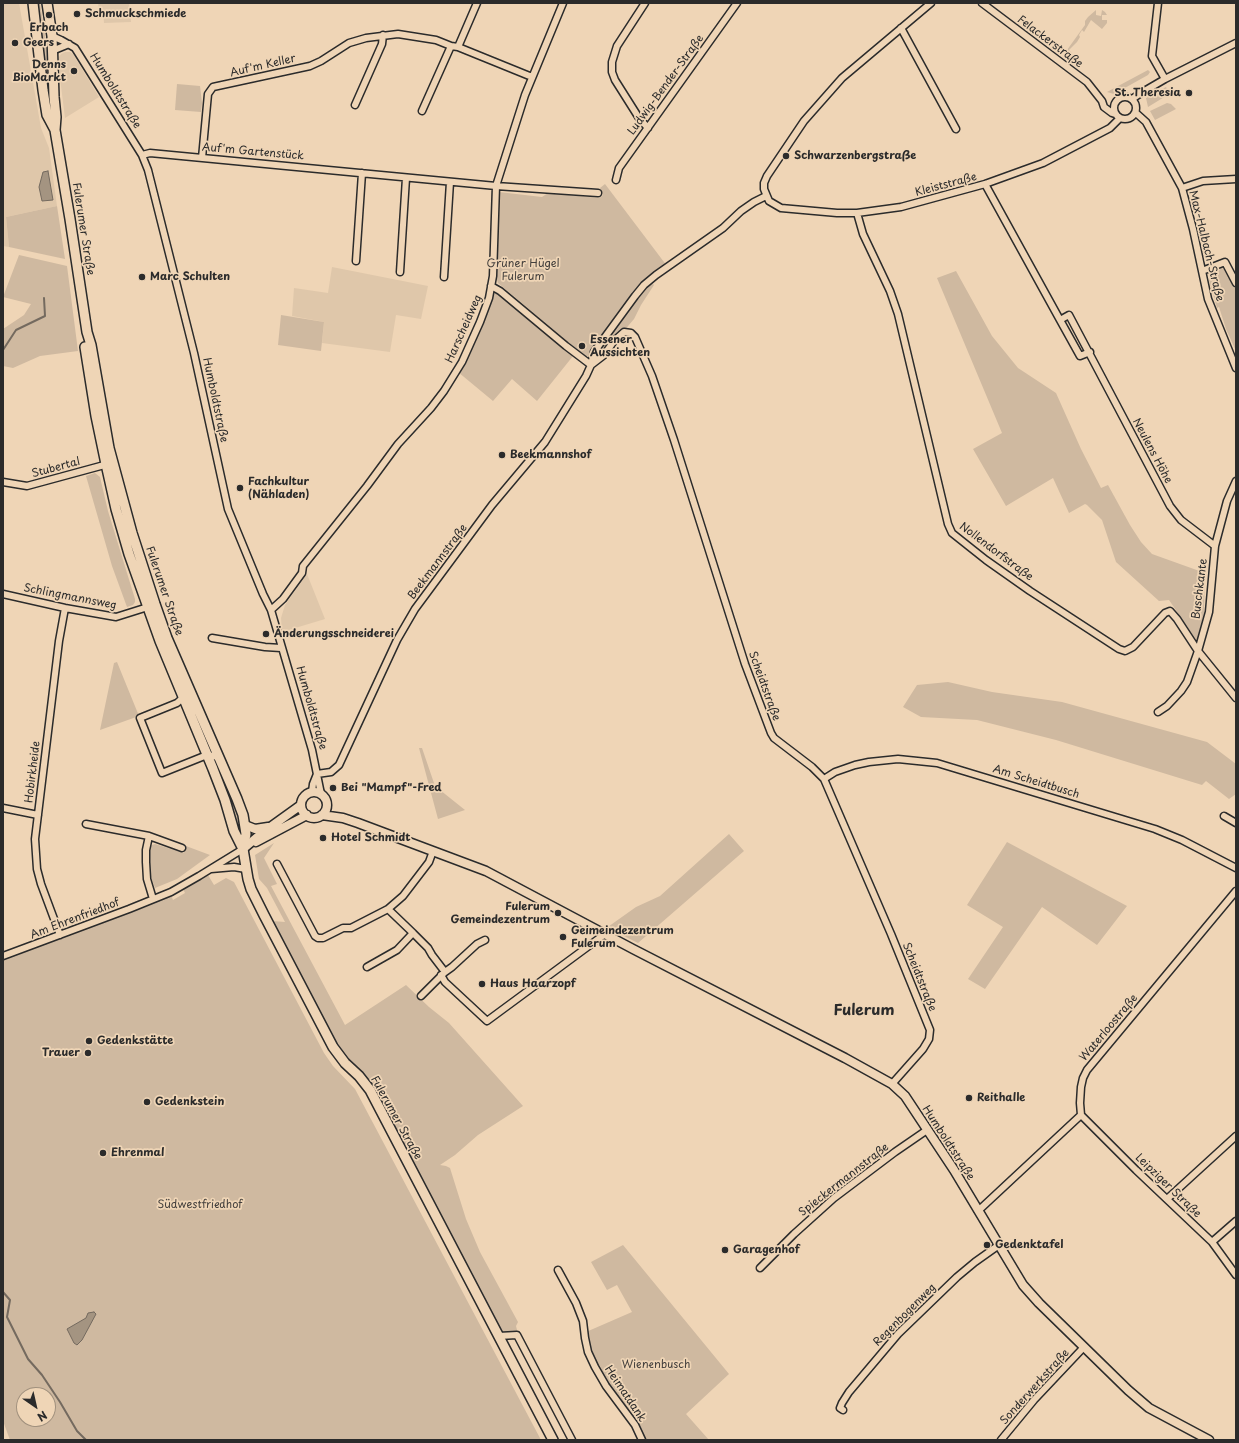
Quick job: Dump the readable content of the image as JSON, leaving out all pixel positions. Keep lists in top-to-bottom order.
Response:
{
  "streets": {
    "main road": ["Fulerumer Straße"],
    "street": [
      "Felackerstraße",
      "Auf'm Keller",
      "Ludwig-Bender-Straße",
      "Humboldtstraße",
      "Auf'm Gartenstück",
      "Kleiststraße",
      "Max-Halbach-Straße",
      "Harscheidweg",
      "Neulens Höhe",
      "Stubertal",
      "Nollendorfstraße",
      "Beekmannstraße",
      "Buschkante",
      "Schlingmannsweg",
      "Scheidtstraße",
      "Hobirkheide",
      "Am Scheidtbusch",
      "Am Ehrenfriedhof",
      "Waterloostraße",
      "Spieckermannstraße",
      "Leipziger Straße",
      "Regenbogenweg",
      "Sonderwerkstraße",
      "Heimatdank"
    ]
  },
  "crossings": [
    ["Felackerstraße", "Kleiststraße"],
    ["Felackerstraße", "Max-Halbach-Straße"],
    ["Auf'm Keller", "Auf'm Gartenstück"],
    ["Auf'm Keller", "Harscheidweg"],
    ["Humboldtstraße", "Auf'm Gartenstück"],
    ["Humboldtstraße", "Fulerumer Straße"],
    ["Humboldtstraße", "Harscheidweg"],
    ["Humboldtstraße", "Beekmannstraße"],
    ["Humboldtstraße", "Scheidtstraße"],
    ["Humboldtstraße", "Spieckermannstraße"],
    ["Humboldtstraße", "Regenbogenweg"],
    ["Humboldtstraße", "Sonderwerkstraße"],
    ["Auf'm Gartenstück", "Harscheidweg"],
    ["Kleiststraße", "Max-Halbach-Straße"],
    ["Kleiststraße", "Nollendorfstraße"],
    ["Kleiststraße", "Beekmannstraße"],
    ["Fulerumer Straße", "Stubertal"],
    ["Fulerumer Straße", "Schlingmannsweg"],
    ["Fulerumer Straße", "Am Ehrenfriedhof"],
    ["Neulens Höhe", "Buschkante"],
    ["Nollendorfstraße", "Buschkante"],
    ["Beekmannstraße", "Scheidtstraße"],
    ["Schlingmannsweg", "Hobirkheide"],
    ["Scheidtstraße", "Am Scheidtbusch"],
    ["Hobirkheide", "Am Ehrenfriedhof"],
    ["Waterloostraße", "Leipziger Straße"]
  ],
  "districts": ["Fulerum"],
  "parks": ["Grüner Hügel Fulerum", "Südwestfriedhof", "Wienenbusch"],
  "places": [
    "Schmuckschmiede",
    "Erbach",
    "Geers",
    "Denns BioMarkt",
    "St. Theresia",
    "Schwarzenbergstraße",
    "Marc Schulten",
    "Essener Aussichten",
    "Beekmannshof",
    "Fachkultur (Nähladen)",
    "Änderungsschneiderei",
    "Bei \"Mampf\"-Fred",
    "Hotel Schmidt",
    "Fulerum Gemeindezentrum",
    "Geimeindezentrum Fulerum",
    "Haus Haarzopf",
    "Gedenkstätte",
    "Trauer",
    "Reithalle",
    "Gedenkstein",
    "Ehrenmal",
    "Gedenktafel",
    "Garagenhof"
  ],
  "north": "bottom right"
}
